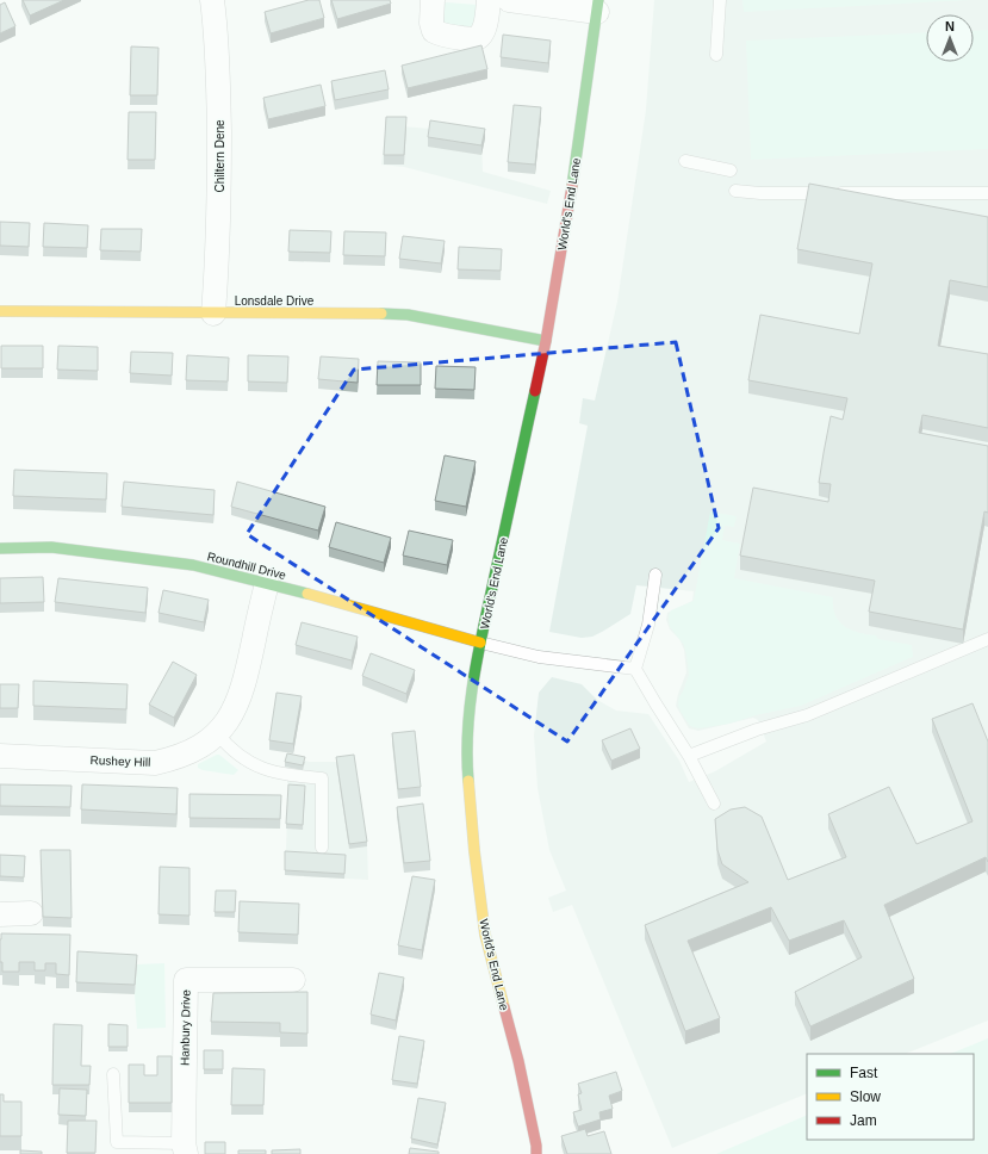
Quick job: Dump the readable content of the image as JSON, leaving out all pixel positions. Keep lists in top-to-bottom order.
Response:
{
  "streets": {
    "street": [
      "Chiltern Dene",
      "World's End Lane",
      "Lonsdale Drive",
      "Roundhill Drive",
      "Rushey Hill",
      "Hanbury Drive"
    ]
  },
  "crossings": [
    ["Chiltern Dene", "Lonsdale Drive"],
    ["World's End Lane", "Lonsdale Drive"],
    ["World's End Lane", "Roundhill Drive"],
    ["Roundhill Drive", "Rushey Hill"]
  ],
  "legend": ["Fast", "Slow", "Jam"],
  "north": "top"
}
